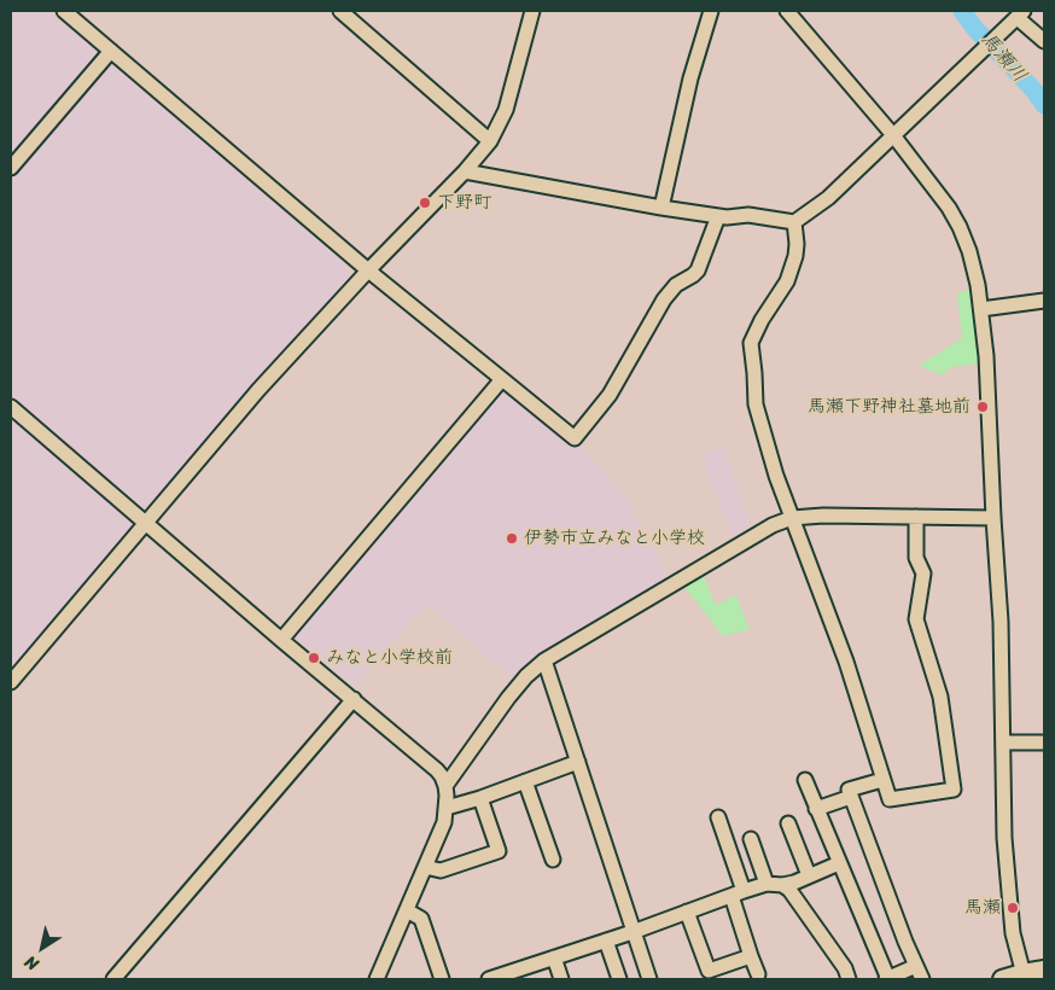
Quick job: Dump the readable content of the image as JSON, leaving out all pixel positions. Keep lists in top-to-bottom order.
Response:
{
  "water": ["馬瀬川"],
  "places": [
    "下野町",
    "馬瀬下野神社墓地前",
    "伊勢市立みなと小学校",
    "みなと小学校前",
    "馬瀬"
  ],
  "north": "bottom left"
}
